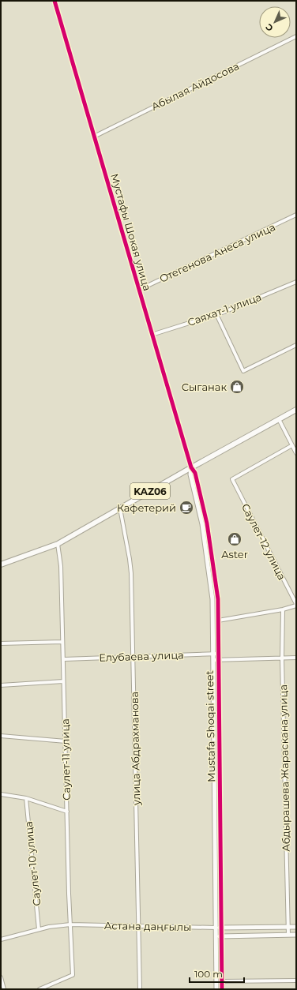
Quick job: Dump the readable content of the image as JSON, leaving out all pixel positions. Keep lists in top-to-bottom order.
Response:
{
  "streets": {
    "main road": ["KAZ06"],
    "street": [
      "Абылая Айдосова",
      "Мустафы Шокая улица",
      "Отегенова Анеса улица",
      "Саяхат-1 улица",
      "Саулет-12 улица",
      "Елубаева улица",
      "Mustafa Shoqai street",
      "улица Абдрахманова",
      "Саулет-11 улица",
      "Абдырашева Жараскана улица",
      "Саулет-10 улица",
      "Астана даңғылы"
    ]
  },
  "crossings": [
    ["Абылая Айдосова", "Мустафы Шокая улица"],
    ["Мустафы Шокая улица", "Отегенова Анеса улица"],
    ["Мустафы Шокая улица", "Саяхат-1 улица"],
    ["Мустафы Шокая улица", "KAZ06"],
    ["Мустафы Шокая улица", "Mustafa Shoqai street"],
    ["KAZ06", "Mustafa Shoqai street"],
    ["KAZ06", "улица Абдрахманова"],
    ["KAZ06", "Саулет-11 улица"],
    ["Елубаева улица", "Mustafa Shoqai street"],
    ["Елубаева улица", "улица Абдрахманова"],
    ["Елубаева улица", "Саулет-11 улица"],
    ["Mustafa Shoqai street", "Астана даңғылы"],
    ["улица Абдрахманова", "Астана даңғылы"],
    ["Саулет-11 улица", "Астана даңғылы"],
    ["Абдырашева Жараскана улица", "Астана даңғылы"],
    ["Саулет-10 улица", "Астана даңғылы"]
  ],
  "places": {
    "shop": ["Сыганак", "Aster"],
    "cafe": ["Кафетерий"]
  },
  "scale_bar": "100 m",
  "north": "bottom left"
}
